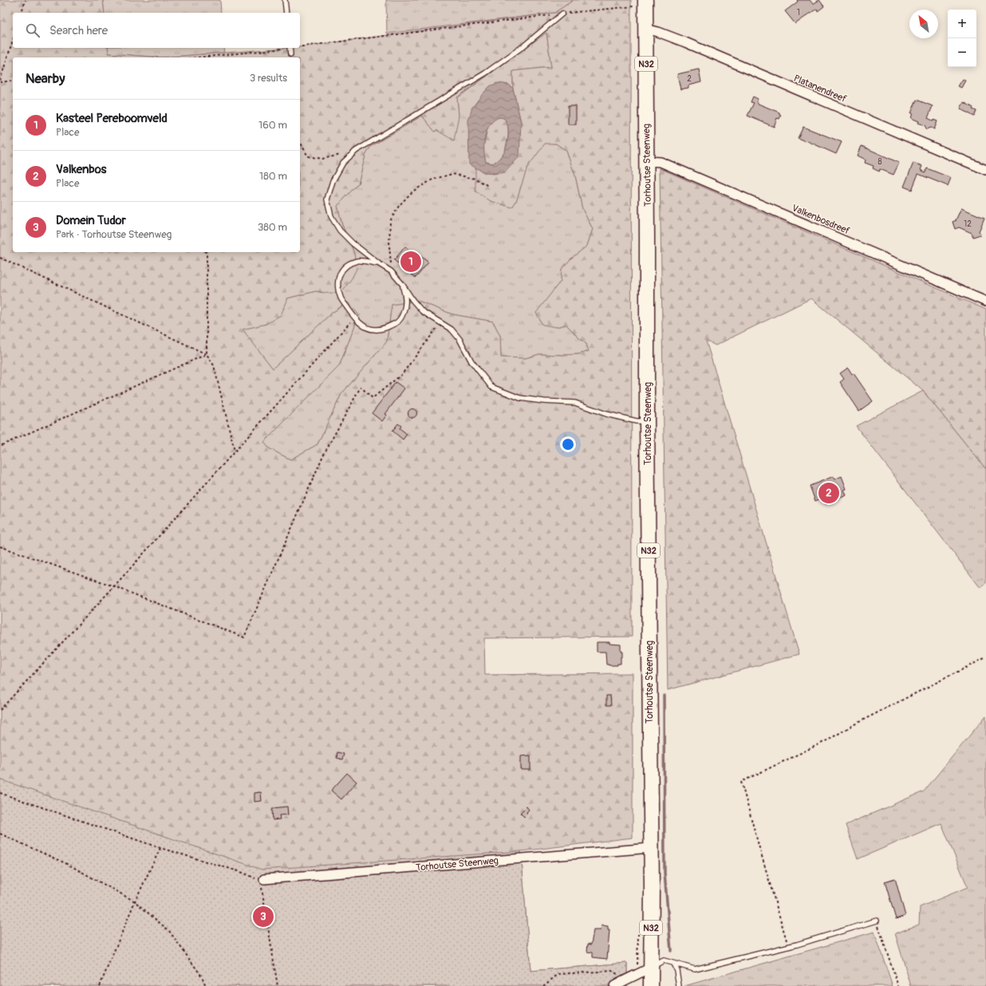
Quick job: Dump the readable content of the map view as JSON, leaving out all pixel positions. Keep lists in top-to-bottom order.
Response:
{
  "streets": {
    "main road": ["N32", "Torhoutse Steenweg"],
    "street": ["Platanendreef", "Valkenbosdreef"]
  },
  "crossings": [
    ["Platanendreef", "Torhoutse Steenweg"],
    ["Torhoutse Steenweg", "Valkenbosdreef"]
  ],
  "house_numbers": [
    "1",
    "2",
    "8",
    "12"
  ],
  "north": "top left",
  "page": {
    "map_buttons": ["+", "−"],
    "search": "Search here",
    "heading": ["Nearby", "3 results"],
    "list": [
      {
        "mark": "1",
        "name": "Kasteel Pereboomveld",
        "note": "Place",
        "value": "160 m"
      },
      {
        "mark": "2",
        "name": "Valkenbos",
        "note": "Place",
        "value": "180 m"
      },
      {
        "mark": "3",
        "name": "Domein Tudor",
        "note": "Park · Torhoutse Steenweg",
        "value": "380 m"
      }
    ],
    "pins": ["1", "2", "3"]
  }
}
